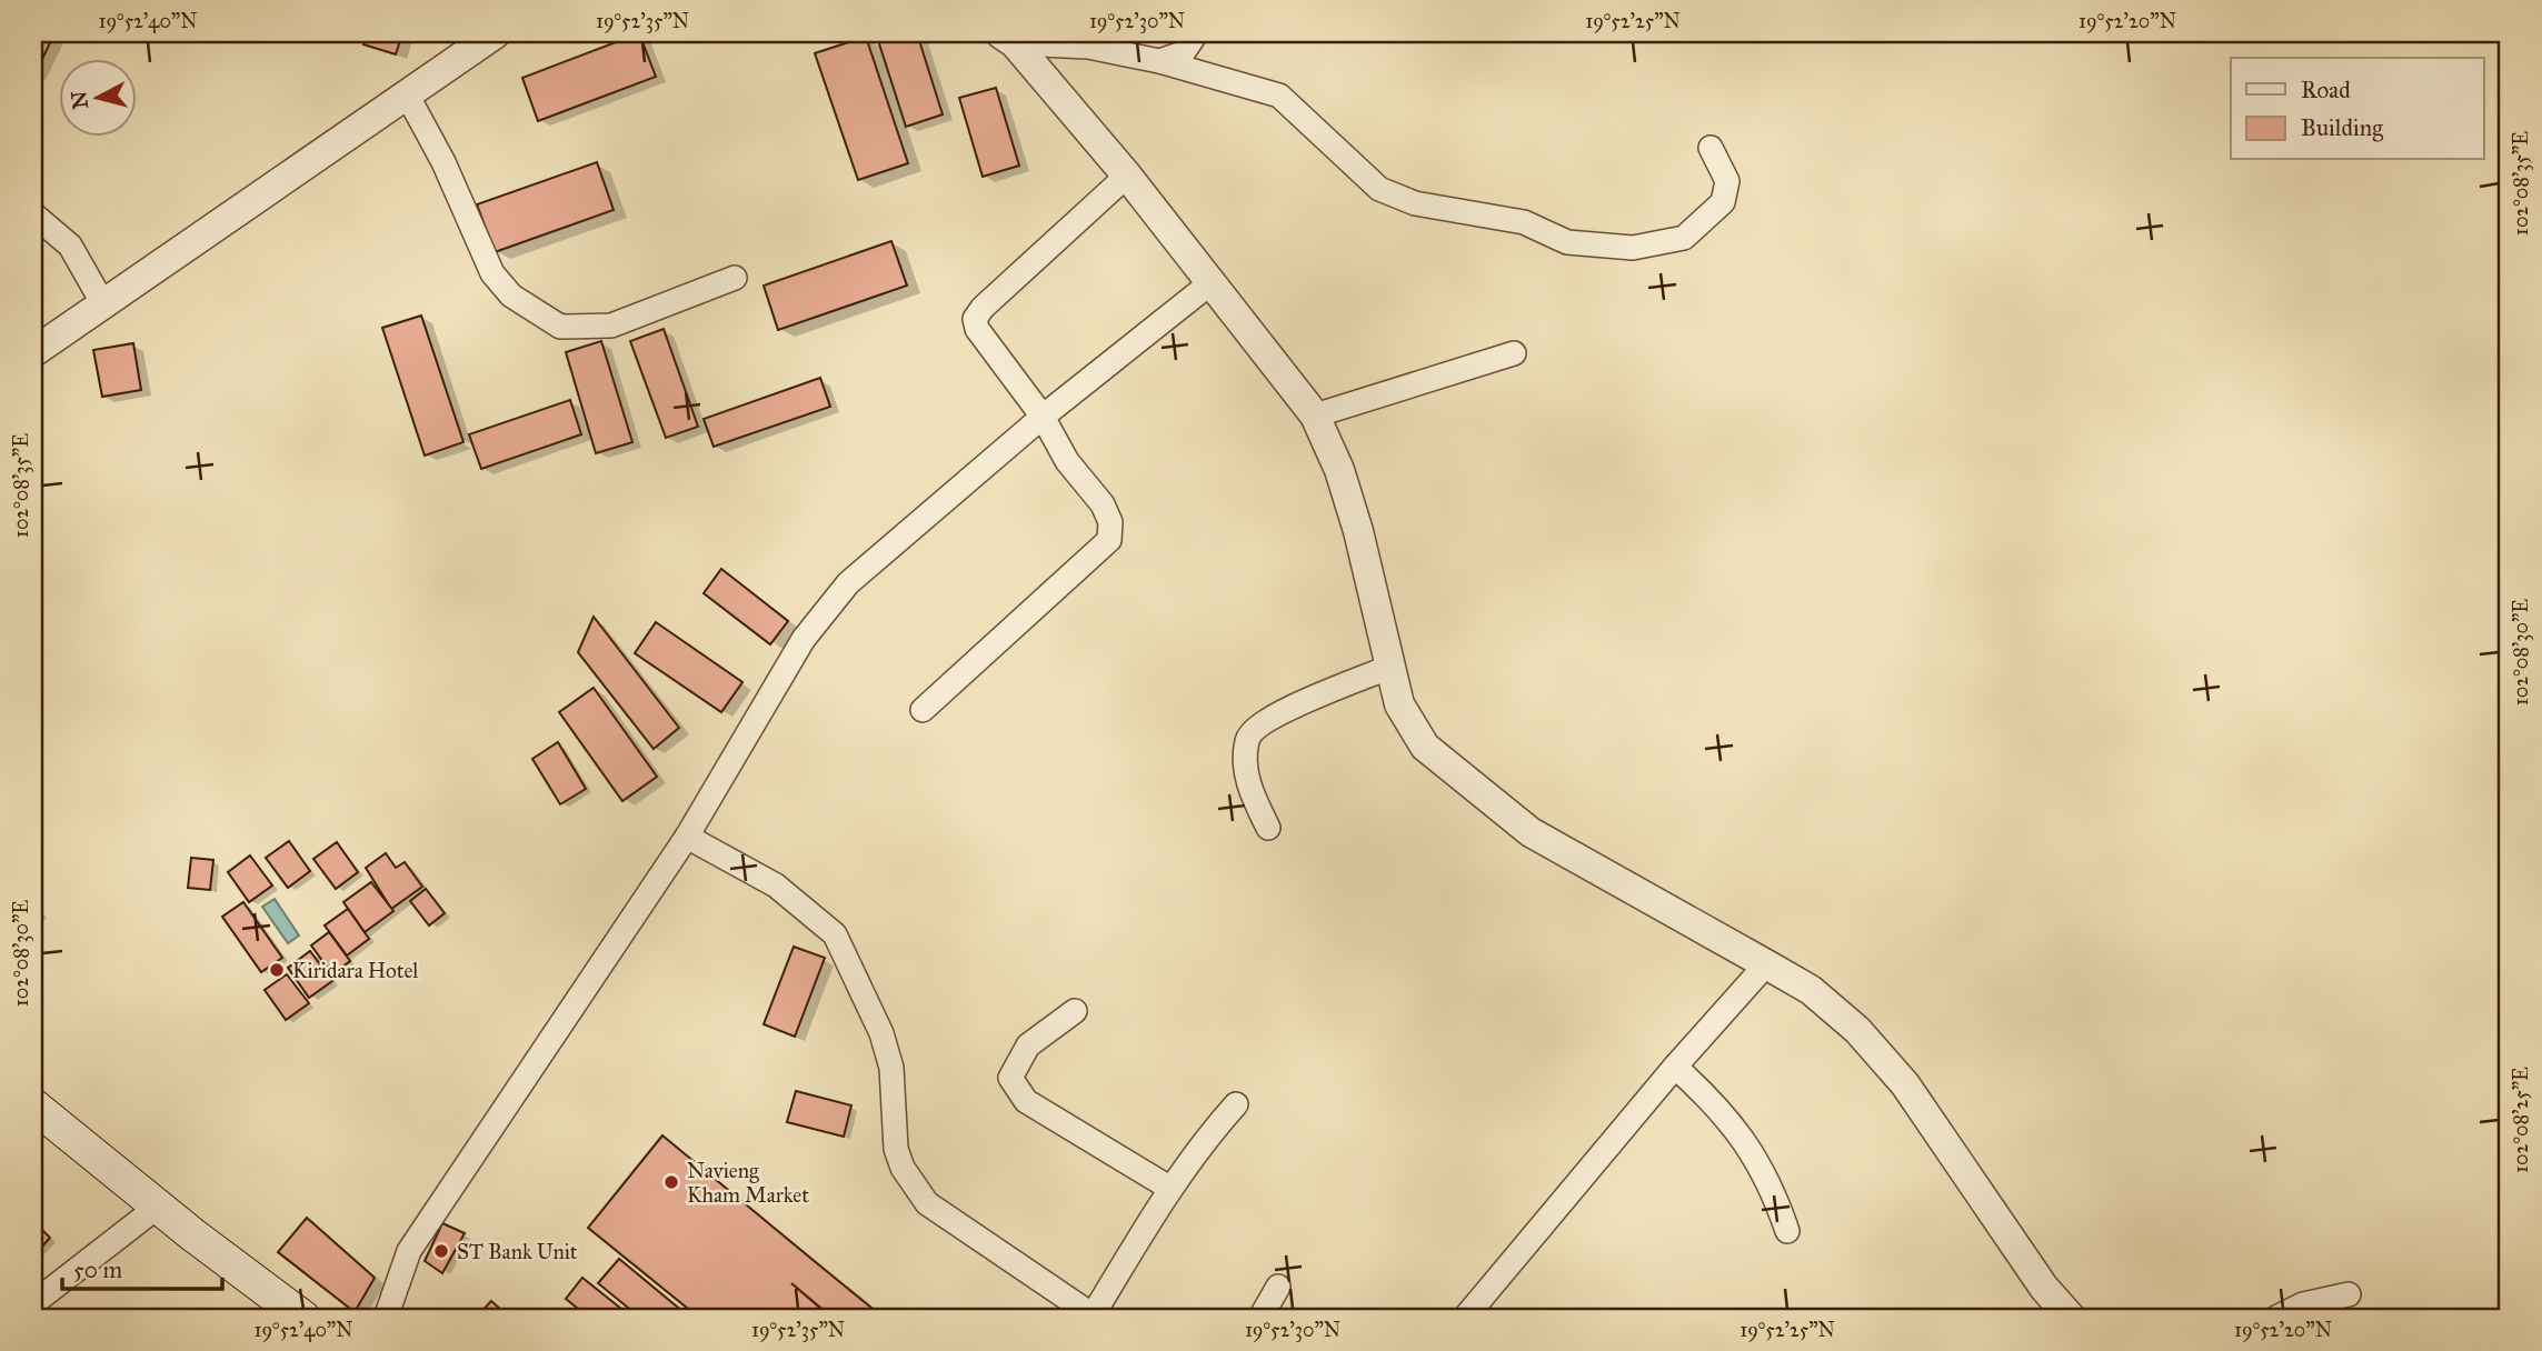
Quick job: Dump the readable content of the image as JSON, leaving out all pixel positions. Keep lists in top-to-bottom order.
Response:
{
  "places": ["Kiridara Hotel", "Navieng Kham Market", "ST Bank Unit"],
  "legend": ["Road", "Building"],
  "scale_bar": "50 m",
  "north": "left",
  "coordinates": [
    "19°52'40\"N",
    "19°52'35\"N",
    "19°52'30\"N",
    "19°52'25\"N",
    "19°52'20\"N",
    "102°08'35\"E",
    "102°08'30\"E",
    "102°08'25\"E"
  ]
}
